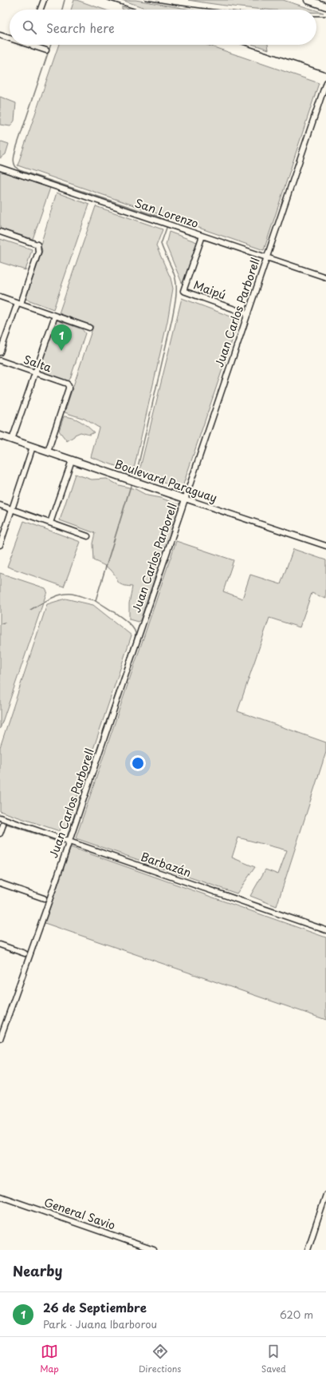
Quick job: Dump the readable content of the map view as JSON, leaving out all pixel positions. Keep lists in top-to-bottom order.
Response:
{
  "streets": {
    "street": [
      "San Lorenzo",
      "Maipú",
      "Juan Carlos Parborell",
      "Salta",
      "Boulevard Paraguay",
      "Barbazán",
      "General Savio"
    ]
  },
  "crossings": [
    ["San Lorenzo", "Maipú"],
    ["San Lorenzo", "Juan Carlos Parborell"],
    ["Maipú", "Juan Carlos Parborell"],
    ["Juan Carlos Parborell", "Boulevard Paraguay"],
    ["Juan Carlos Parborell", "Barbazán"],
    ["Salta", "Boulevard Paraguay"]
  ],
  "page": {
    "search": "Search here",
    "pins": "1",
    "heading": "Nearby",
    "list": [
      {
        "mark": "1",
        "name": "26 de Septiembre",
        "note": "Park · Juana Ibarborou",
        "value": "620 m"
      }
    ],
    "nav": ["Map", "Directions", "Saved"]
  }
}
